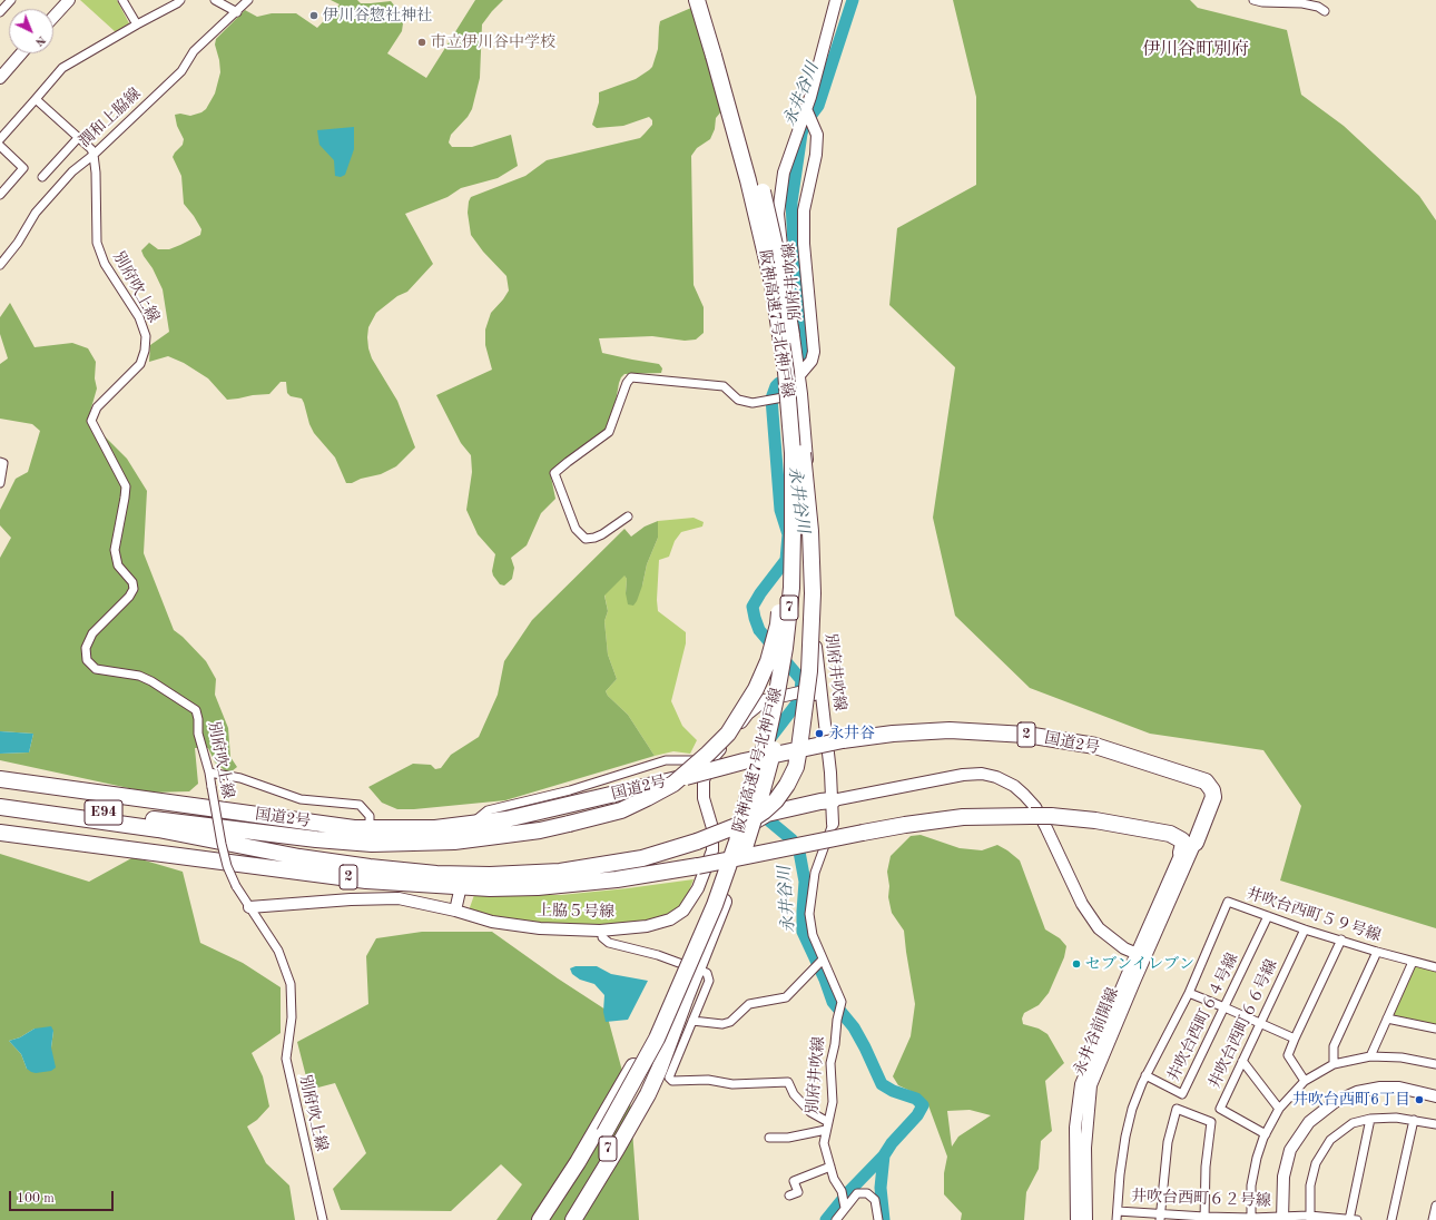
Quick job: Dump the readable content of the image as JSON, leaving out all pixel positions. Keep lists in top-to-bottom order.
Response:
{
  "streets": {
    "highway": [
      "阪神高速7号北神戸線",
      "7",
      "2",
      "国道2号",
      "E94"
    ],
    "street": [
      "潤和上脇線",
      "別府井吹線",
      "別府吹上線",
      "上脇５号線",
      "井吹台西町５９号線",
      "井吹台西町６４号線",
      "井吹台西町６６号線",
      "永井谷前開線",
      "井吹台西町６２号線"
    ]
  },
  "crossings": [
    ["潤和上脇線", "別府吹上線"],
    ["別府井吹線", "上脇５号線"],
    ["別府吹上線", "上脇５号線"],
    ["阪神高速7号北神戸線", "E94"],
    ["2", "国道2号"],
    ["2", "永井谷前開線"],
    ["国道2号", "永井谷前開線"],
    ["井吹台西町５９号線", "井吹台西町６４号線"],
    ["井吹台西町５９号線", "井吹台西町６６号線"],
    ["井吹台西町５９号線", "井吹台西町６２号線"]
  ],
  "districts": ["伊川谷町別府"],
  "water": ["永井谷川"],
  "places": [
    "伊川谷惣社神社",
    "市立伊川谷中学校",
    "永井谷",
    "セブンイレブン",
    "井吹台西町6丁目"
  ],
  "scale_bar": "100 m",
  "north": "bottom right"
}
